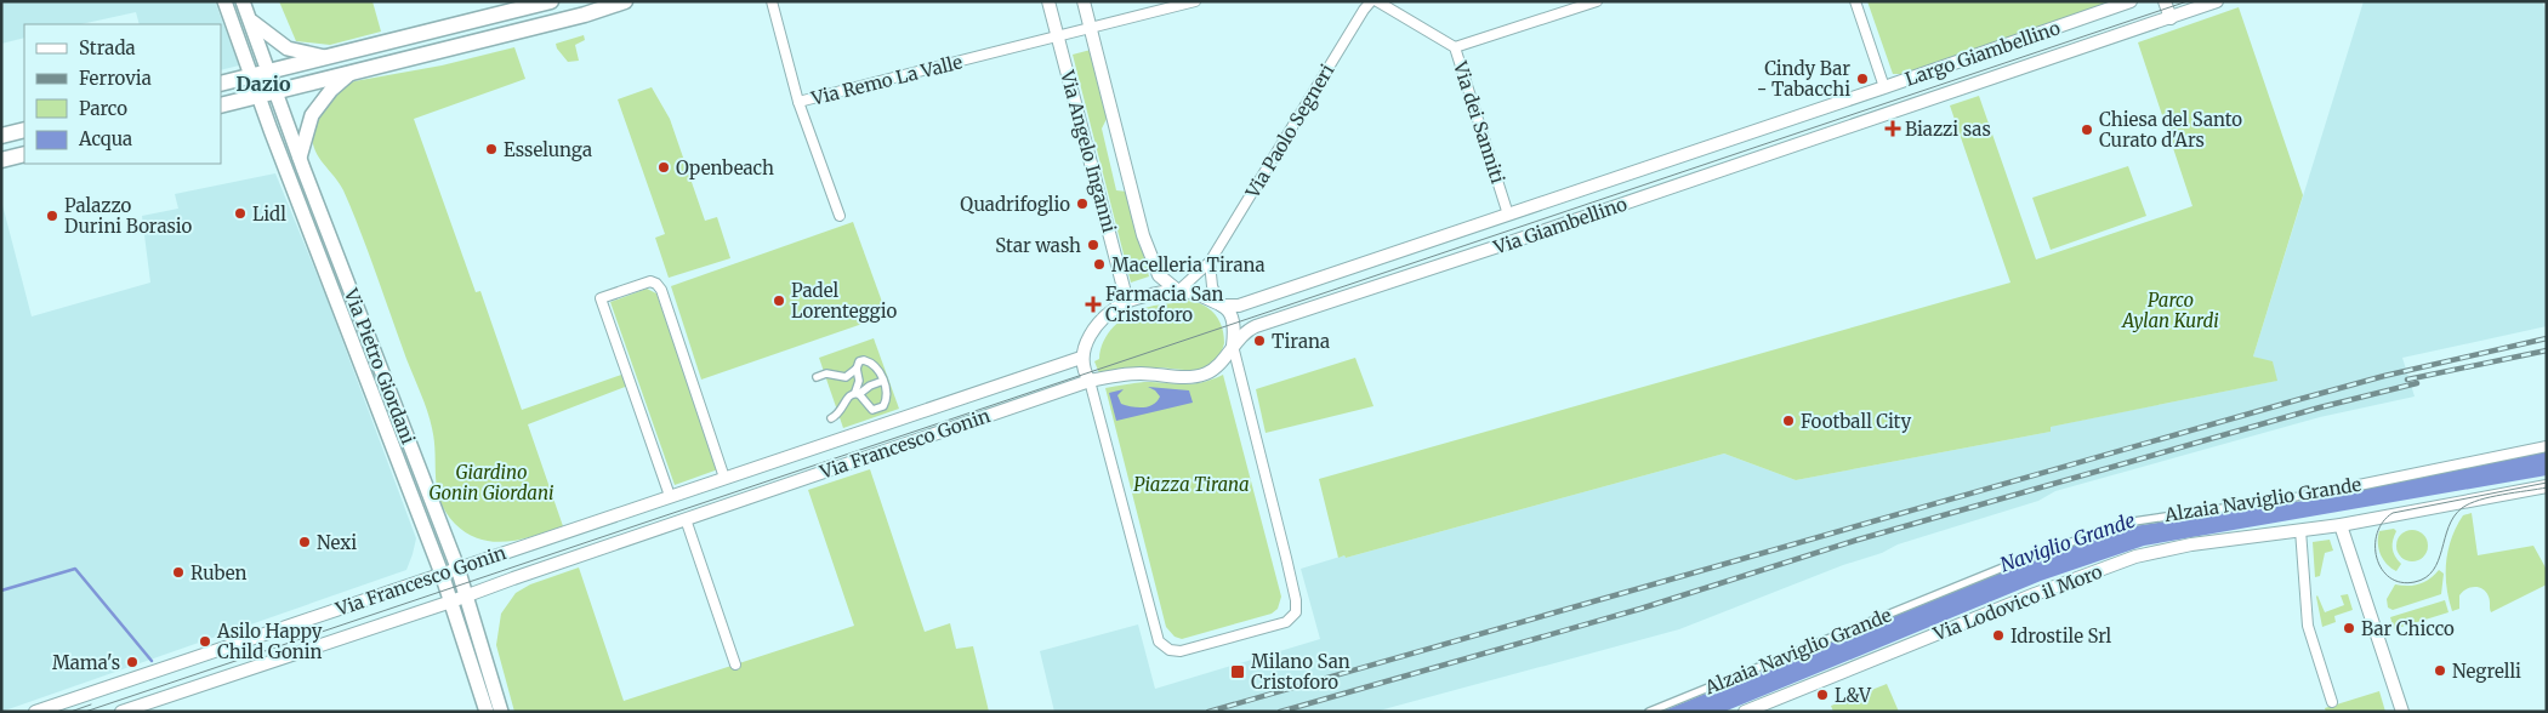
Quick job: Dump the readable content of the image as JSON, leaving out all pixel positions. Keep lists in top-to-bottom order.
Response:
{
  "streets": {
    "main road": ["Via Pietro Giordani"],
    "street": [
      "Largo Giambellino",
      "Via Remo La Valle",
      "Via dei Sanniti",
      "Via Paolo Segneri",
      "Via Angelo Inganni",
      "Via Giambellino",
      "Via Francesco Gonin",
      "Alzaia Naviglio Grande",
      "Via Lodovico il Moro"
    ]
  },
  "crossings": [
    ["Largo Giambellino", "Via Giambellino"],
    ["Via Remo La Valle", "Via Angelo Inganni"],
    ["Via dei Sanniti", "Via Giambellino"],
    ["Via Paolo Segneri", "Via Angelo Inganni"],
    ["Via Pietro Giordani", "Via Francesco Gonin"]
  ],
  "districts": ["Dazio"],
  "water": ["Naviglio Grande"],
  "parks": ["Parco Aylan Kurdi", "Giardino Gonin Giordani", "Piazza Tirana"],
  "places": {
    "other": [
      "Cindy Bar - Tabacchi",
      "Chiesa del Santo Curato d'Ars",
      "Esselunga",
      "Openbeach",
      "Quadrifoglio",
      "Lidl",
      "Palazzo Durini Borasio",
      "Star wash",
      "Macelleria Tirana",
      "Padel Lorenteggio",
      "Tirana",
      "Football City",
      "Nexi",
      "Ruben",
      "Bar Chicco",
      "Idrostile Srl",
      "Asilo Happy Child Gonin",
      "Mama's",
      "Negrelli",
      "L&V"
    ],
    "health": ["Biazzi sas", "Farmacia San Cristoforo"],
    "transit": ["Milano San Cristoforo"]
  },
  "legend": [
    "Strada",
    "Ferrovia",
    "Parco",
    "Acqua"
  ]
}
